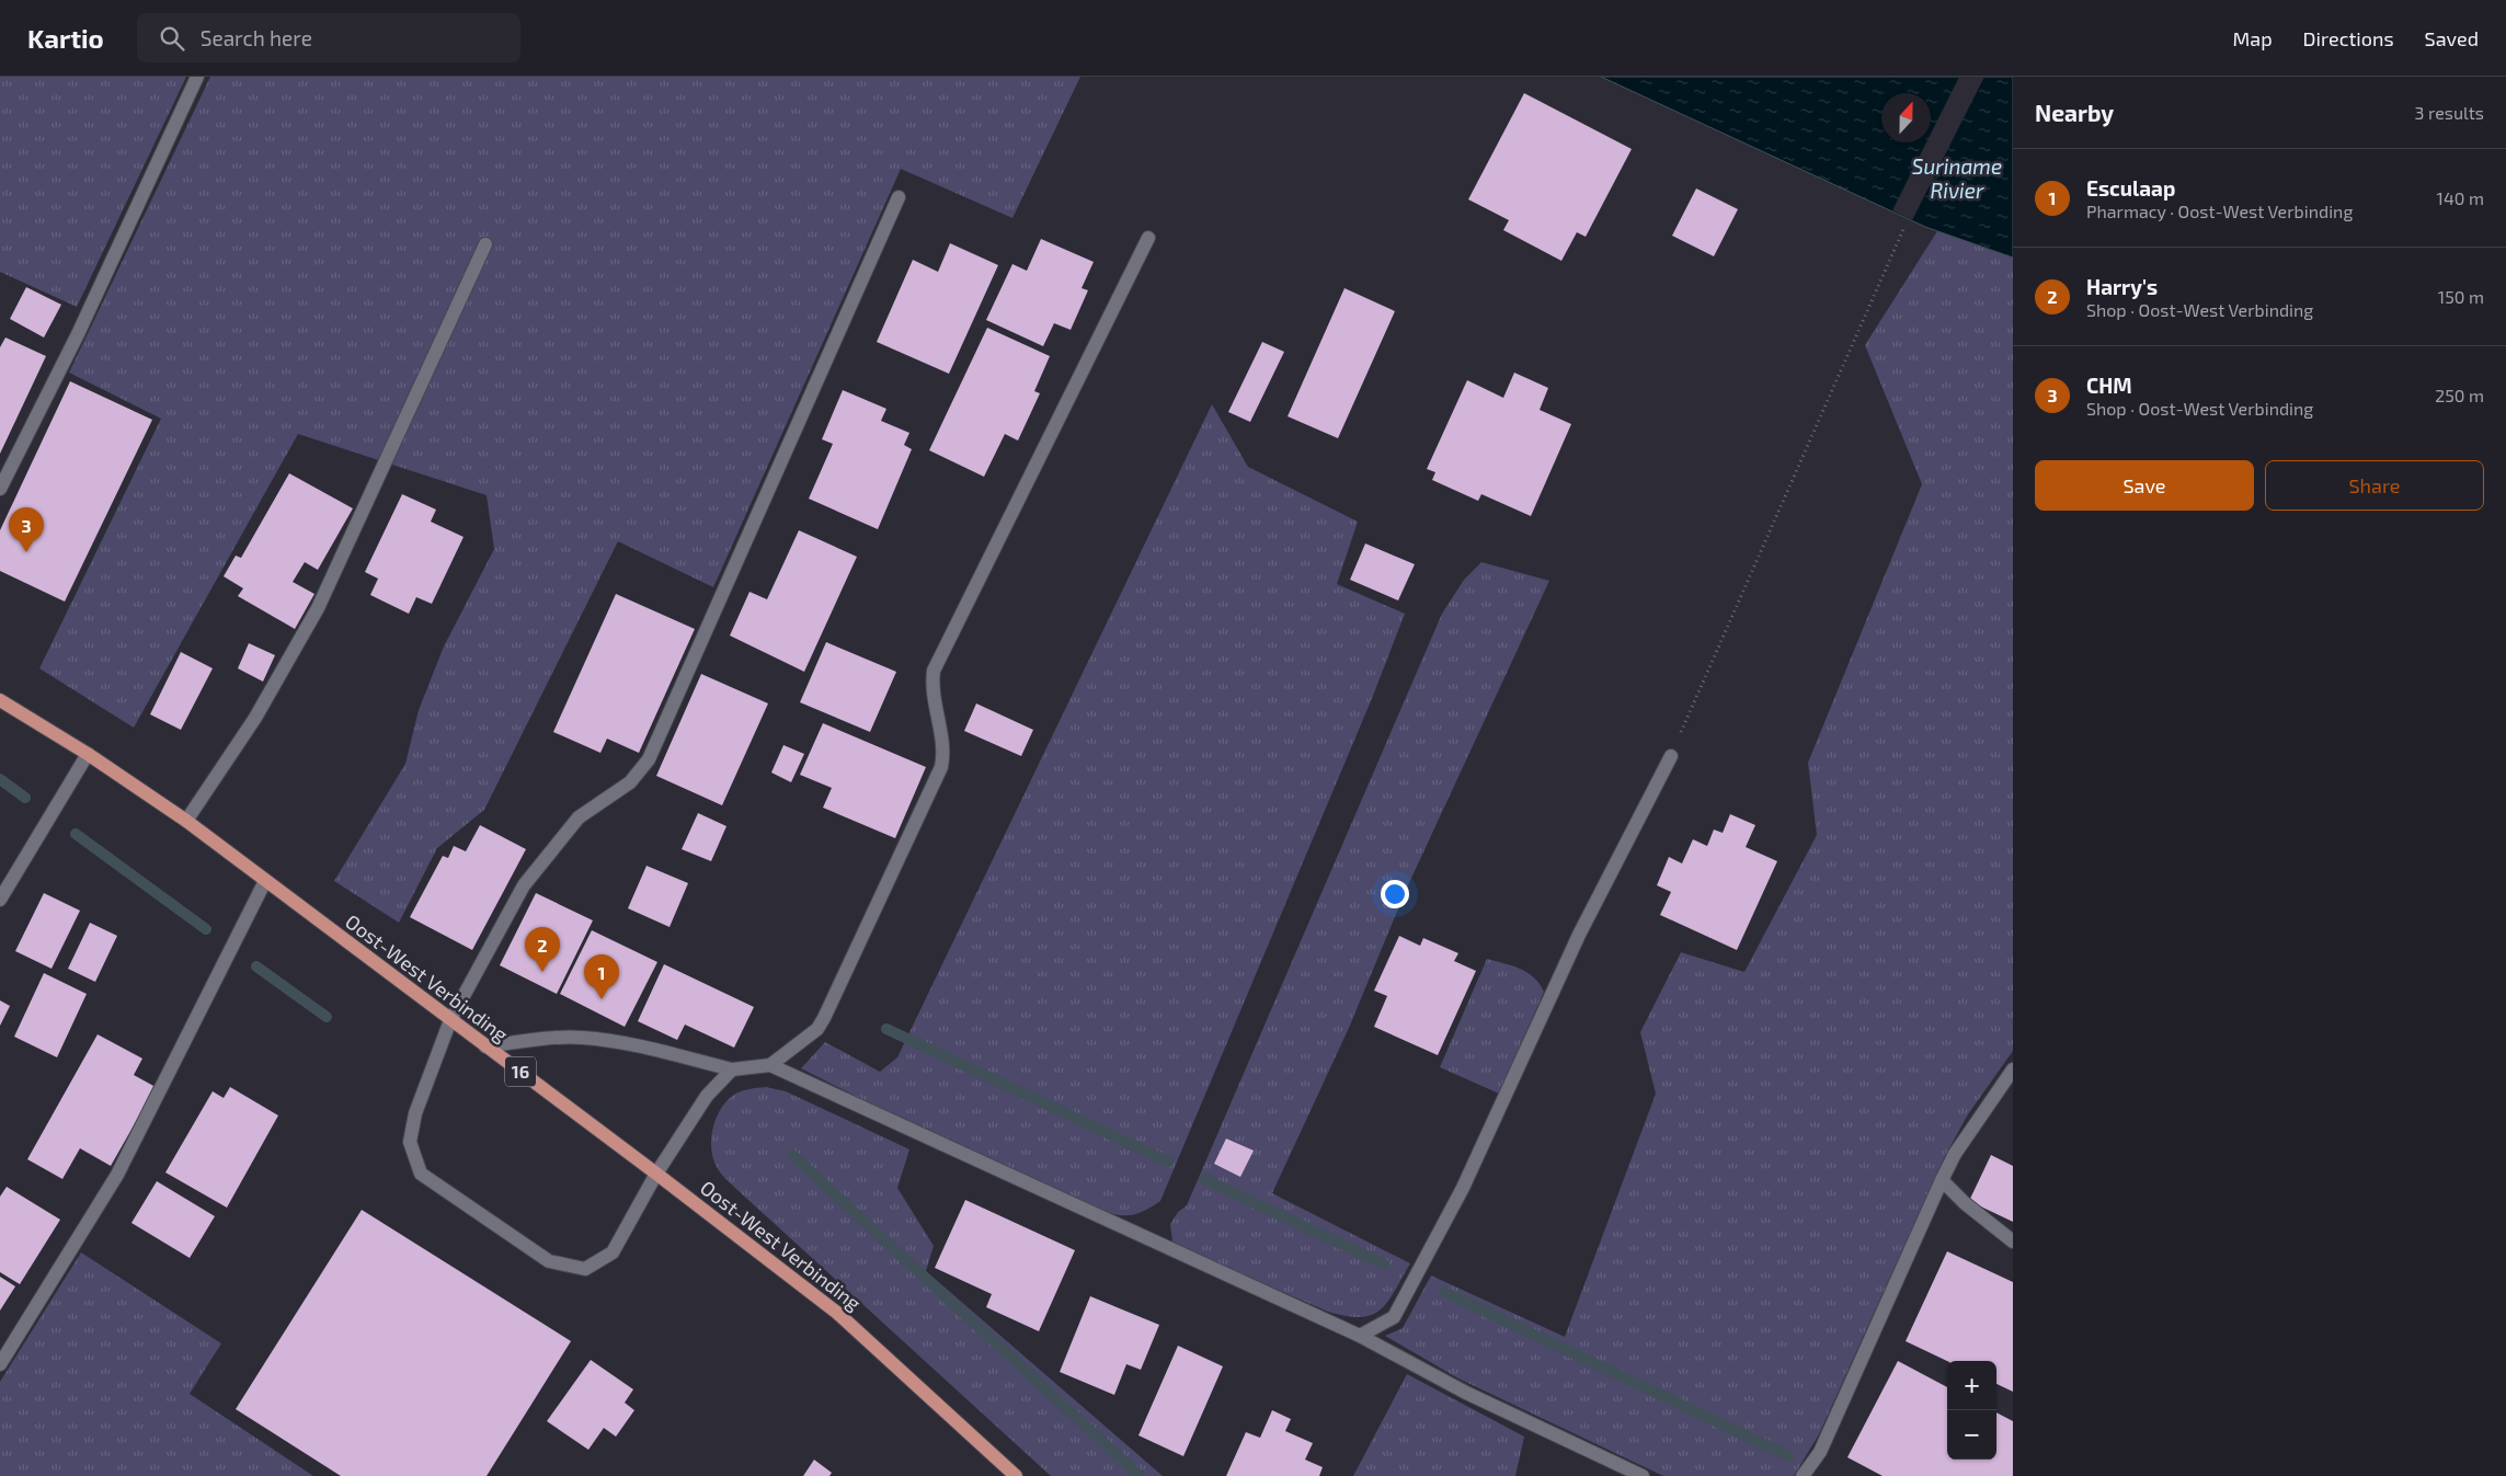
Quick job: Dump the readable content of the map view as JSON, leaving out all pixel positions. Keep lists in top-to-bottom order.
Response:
{
  "streets": {
    "main road": ["Oost-West Verbinding", "16"]
  },
  "water": ["Suriname Rivier"],
  "north": "top",
  "page": {
    "header": "Kartio",
    "search": "Search here",
    "nav": ["Map", "Directions", "Saved"],
    "heading": ["Nearby", "3 results"],
    "list": [
      {
        "mark": "1",
        "name": "Esculaap",
        "note": "Pharmacy · Oost-West Verbinding",
        "value": "140 m"
      },
      {
        "mark": "2",
        "name": "Harry's",
        "note": "Shop · Oost-West Verbinding",
        "value": "150 m"
      },
      {
        "mark": "3",
        "name": "CHM",
        "note": "Shop · Oost-West Verbinding",
        "value": "250 m"
      }
    ],
    "buttons": ["Save", "Share"],
    "pins": ["3", "2", "1"],
    "map_buttons": ["+", "−"]
  }
}
